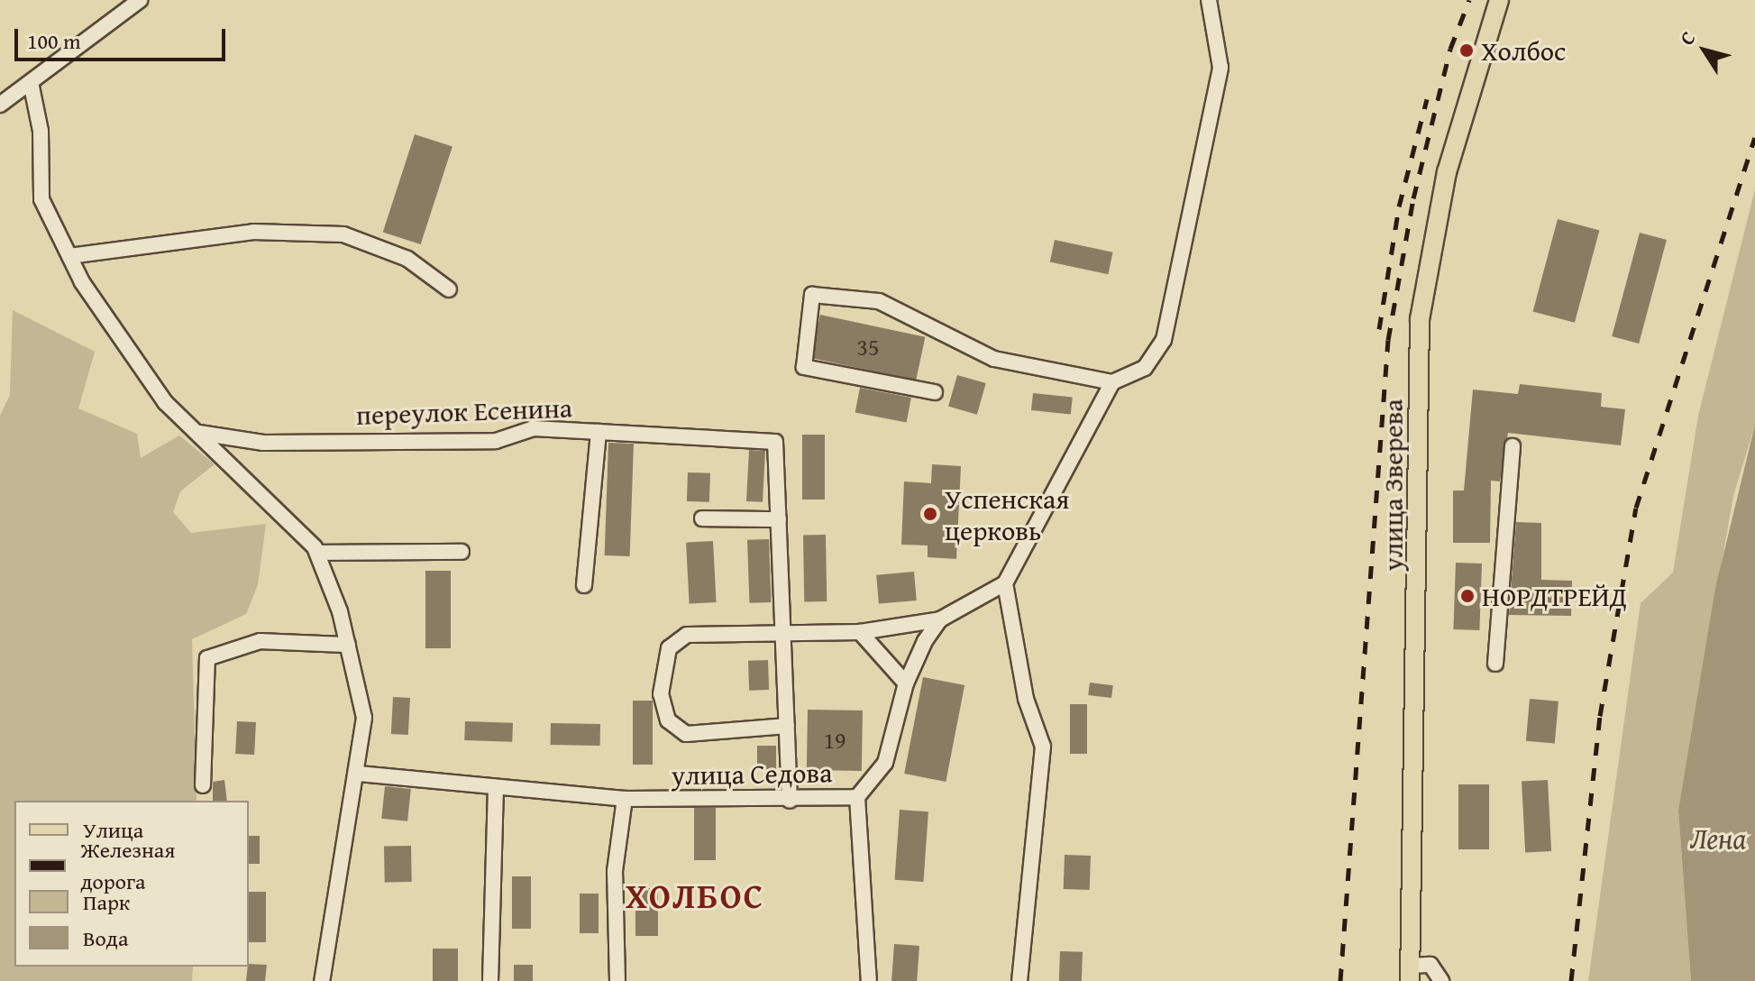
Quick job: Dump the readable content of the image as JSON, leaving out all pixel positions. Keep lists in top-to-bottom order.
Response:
{
  "streets": {
    "main road": ["улица Зверева"],
    "street": ["переулок Есенина", "улица Седова"]
  },
  "districts": ["ХОЛБОС"],
  "water": ["Лена"],
  "places": ["Холбос", "Успенская церковь", "НОРДТРЕЙД"],
  "house_numbers": ["35", "19"],
  "legend": [
    "Улица",
    "Железная дорога",
    "Парк",
    "Вода"
  ],
  "scale_bar": "100 m",
  "north": "top left"
}
